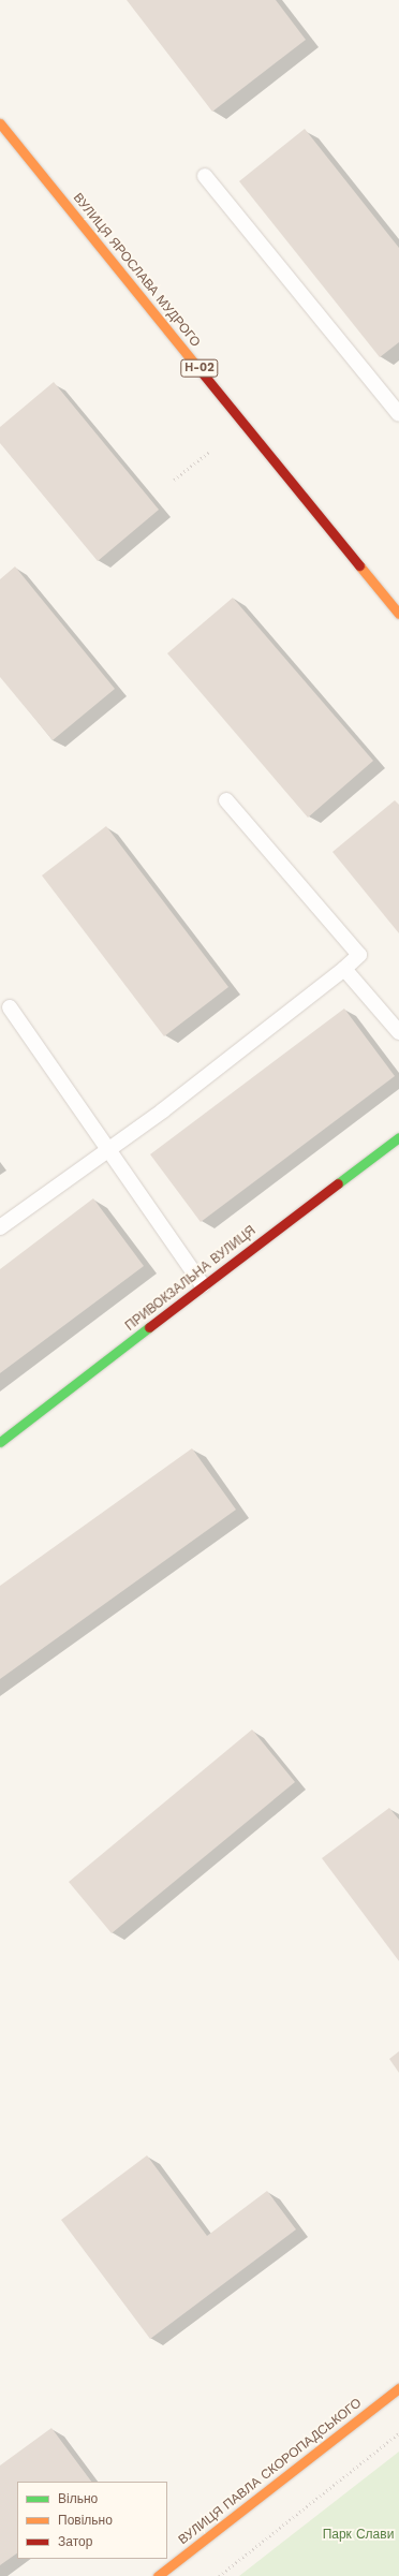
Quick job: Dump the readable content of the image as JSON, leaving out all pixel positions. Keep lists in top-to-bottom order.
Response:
{
  "streets": {
    "street": [
      "ВУЛИЦЯ ЯРОСЛАВА МУДРОГО",
      "Н-02",
      "ПРИВОКЗАЛЬНА ВУЛИЦЯ",
      "ВУЛИЦЯ ПАВЛА СКОРОПАДСЬКОГО"
    ]
  },
  "parks": ["Парк Слави"],
  "legend": ["Вільно", "Повільно", "Затор"]
}
